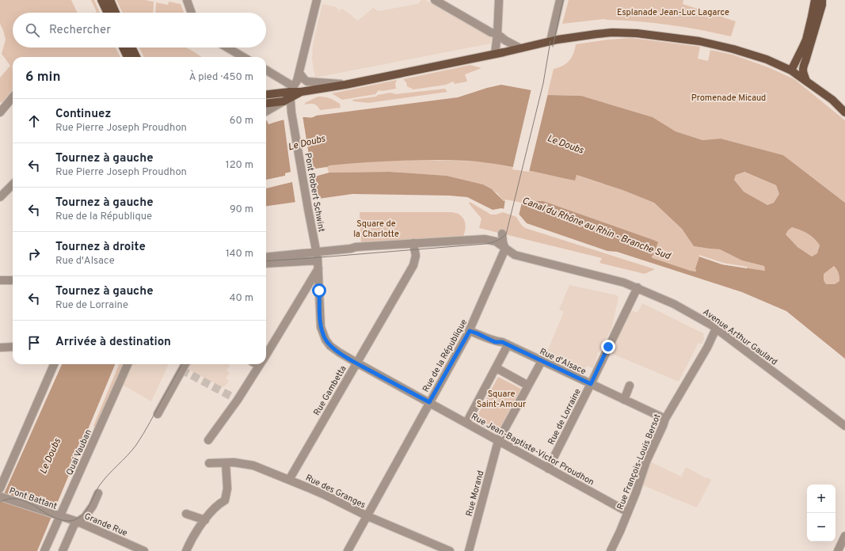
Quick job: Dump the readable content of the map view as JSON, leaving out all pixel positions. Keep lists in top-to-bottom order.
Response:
{
  "streets": {
    "street": [
      "Pont Robert Schwint",
      "Avenue Arthur Gaulard",
      "Rue de la République",
      "Rue d'Alsace",
      "Rue Gambetta",
      "Rue de Lorraine",
      "Rue Jean-Baptiste-Victor Proudhon",
      "Quai Vauban",
      "Rue François-Louis Bersot",
      "Rue des Granges",
      "Rue Morand",
      "Pont Battant",
      "Grande Rue"
    ]
  },
  "crossings": [
    ["Pont Robert Schwint", "Avenue Arthur Gaulard"],
    ["Pont Robert Schwint", "Rue Gambetta"],
    ["Pont Robert Schwint", "Rue Jean-Baptiste-Victor Proudhon"],
    ["Avenue Arthur Gaulard", "Rue de la République"],
    ["Avenue Arthur Gaulard", "Rue Gambetta"],
    ["Avenue Arthur Gaulard", "Rue de Lorraine"],
    ["Avenue Arthur Gaulard", "Rue François-Louis Bersot"],
    ["Rue de la République", "Rue d'Alsace"],
    ["Rue de la République", "Rue Jean-Baptiste-Victor Proudhon"],
    ["Rue de la République", "Rue des Granges"],
    ["Rue d'Alsace", "Rue de Lorraine"],
    ["Rue d'Alsace", "Rue François-Louis Bersot"],
    ["Rue d'Alsace", "Rue Morand"],
    ["Rue Gambetta", "Rue Jean-Baptiste-Victor Proudhon"],
    ["Rue Gambetta", "Rue des Granges"],
    ["Rue de Lorraine", "Rue Jean-Baptiste-Victor Proudhon"],
    ["Rue Jean-Baptiste-Victor Proudhon", "Rue François-Louis Bersot"],
    ["Rue Jean-Baptiste-Victor Proudhon", "Rue Morand"],
    ["Quai Vauban", "Pont Battant"],
    ["Quai Vauban", "Grande Rue"],
    ["Pont Battant", "Grande Rue"]
  ],
  "water": ["Le Doubs", "Canal du Rhône au Rhin - Branche Sud"],
  "parks": [
    "Esplanade Jean-Luc Lagarce",
    "Promenade Micaud",
    "Square de la Charlotte",
    "Square Saint-Amour"
  ],
  "page": {
    "search": "Rechercher",
    "heading": ["6 min", "À pied · 450 m"],
    "list": [
      ["Continuez", "Rue Pierre Joseph Proudhon", "60 m"],
      ["Tournez à gauche", "Rue Pierre Joseph Proudhon", "120 m"],
      ["Tournez à gauche", "Rue de la République", "90 m"],
      ["Tournez à droite", "Rue d'Alsace", "140 m"],
      ["Tournez à gauche", "Rue de Lorraine", "40 m"],
      "Arrivée à destination"
    ],
    "map_buttons": ["+", "−"]
  }
}
